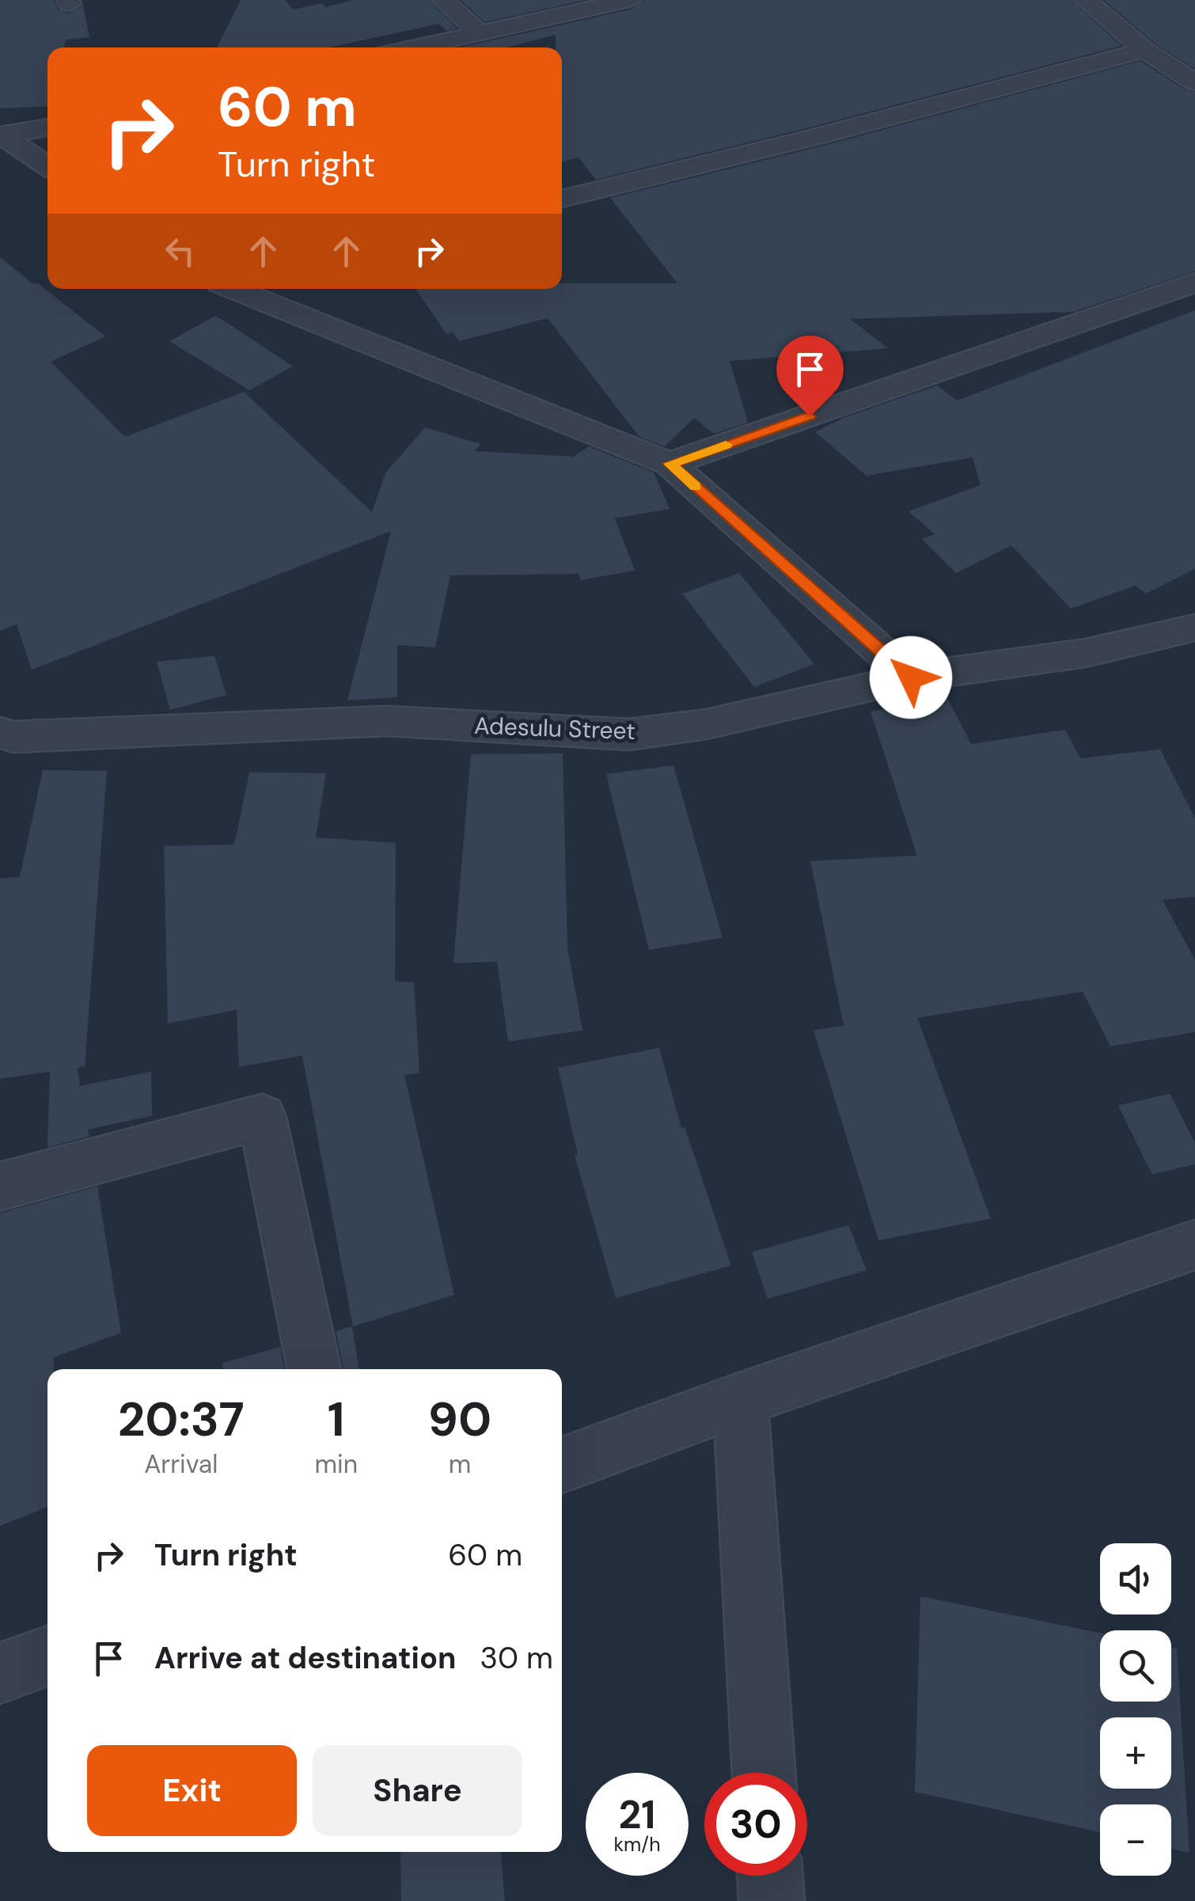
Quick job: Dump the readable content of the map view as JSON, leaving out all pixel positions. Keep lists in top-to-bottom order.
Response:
{
  "streets": {
    "street": ["Adesulu Street"]
  },
  "page": {
    "turn": ["60 m", "Turn right"],
    "eta": [
      "20:37",
      "Arrival",
      "1",
      "min",
      "90",
      "m"
    ],
    "list": [
      {
        "name": "Turn right",
        "value": "60 m"
      },
      {
        "name": "Arrive at destination",
        "value": "30 m"
      }
    ],
    "map_buttons": ["+", "−"],
    "buttons": ["Exit", "Share"],
    "speed": "21 km/h",
    "limit": "30"
  }
}
